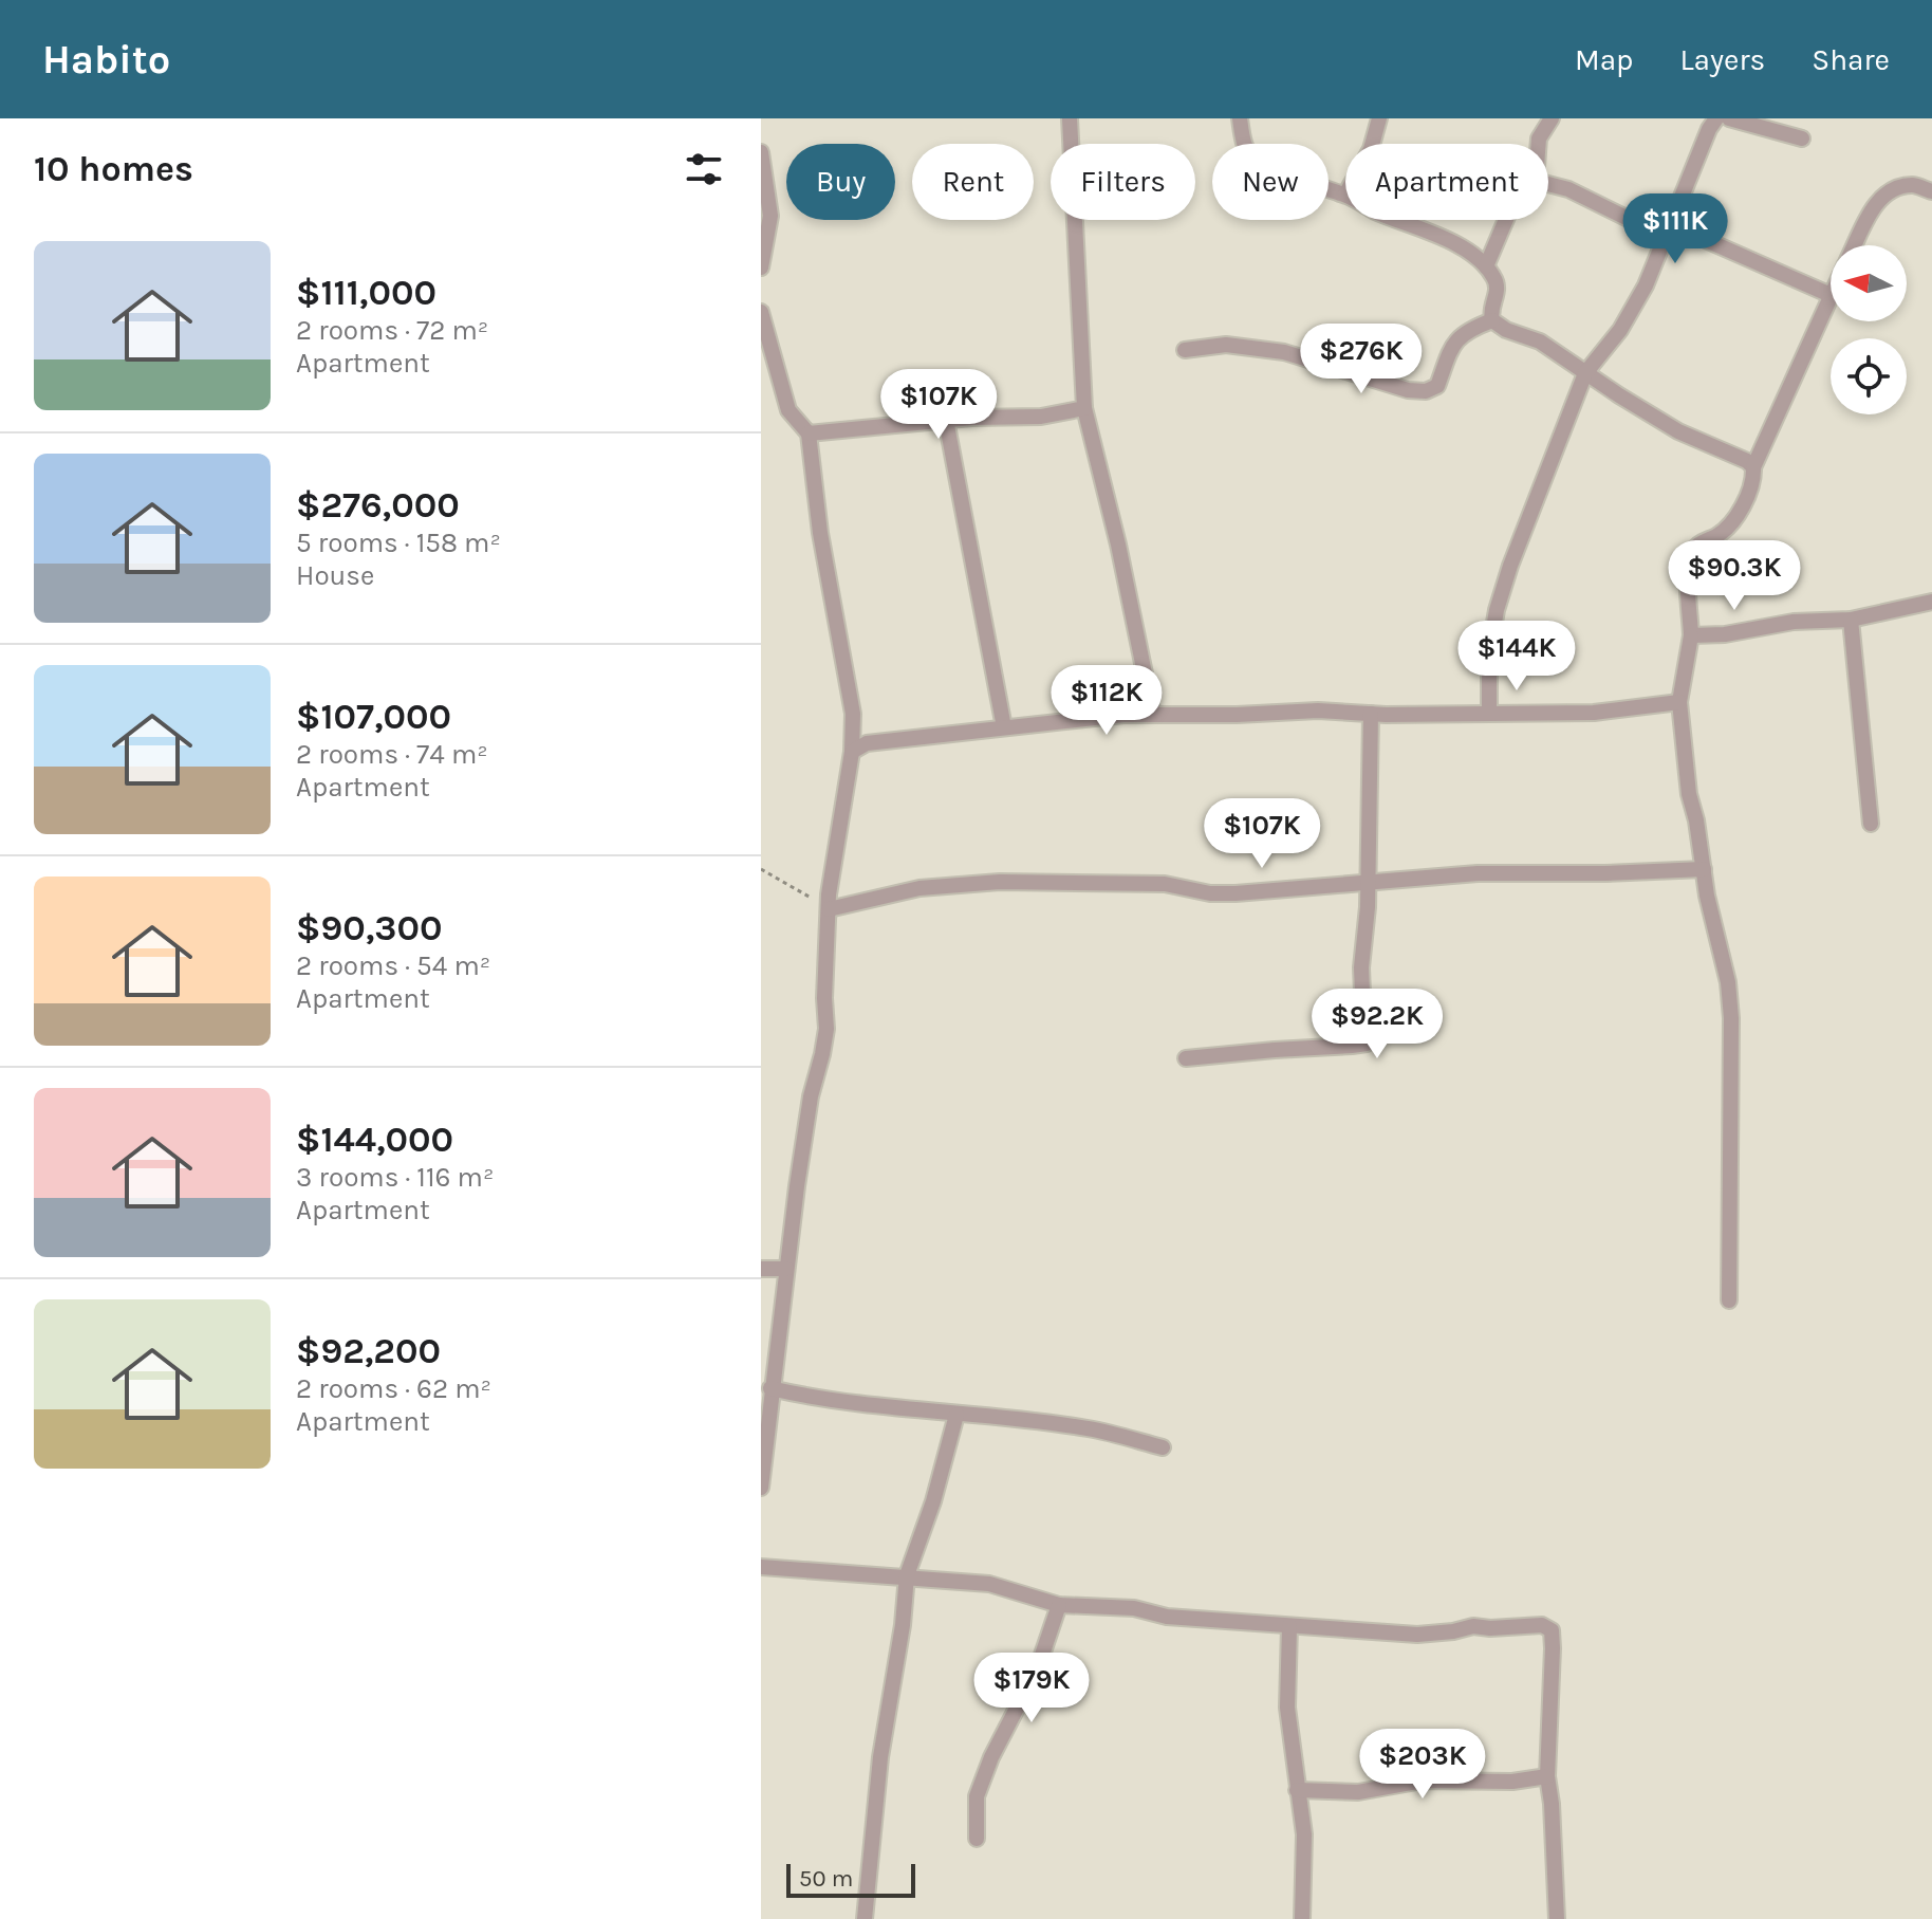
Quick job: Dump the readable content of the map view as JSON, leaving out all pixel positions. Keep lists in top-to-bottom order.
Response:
{
  "scale_bar": "50 m",
  "north": "left",
  "page": {
    "header": "Habito",
    "nav": ["Map", "Layers", "Share"],
    "heading": "10 homes",
    "chip": [
      "Buy",
      "Rent",
      "Filters",
      "New",
      "Apartment"
    ],
    "price": [
      "$111K",
      "$276K",
      "$107K",
      "$90.3K",
      "$144K",
      "$112K",
      "$107K",
      "$92.2K",
      "$179K",
      "$203K"
    ],
    "list": [
      {
        "name": "$111,000",
        "note": "2 rooms · 72 m² · Apartment"
      },
      {
        "name": "$276,000",
        "note": "5 rooms · 158 m² · House"
      },
      {
        "name": "$107,000",
        "note": "2 rooms · 74 m² · Apartment"
      },
      {
        "name": "$90,300",
        "note": "2 rooms · 54 m² · Apartment"
      },
      {
        "name": "$144,000",
        "note": "3 rooms · 116 m² · Apartment"
      },
      {
        "name": "$92,200",
        "note": "2 rooms · 62 m² · Apartment"
      }
    ],
    "scale": "50 m"
  }
}
